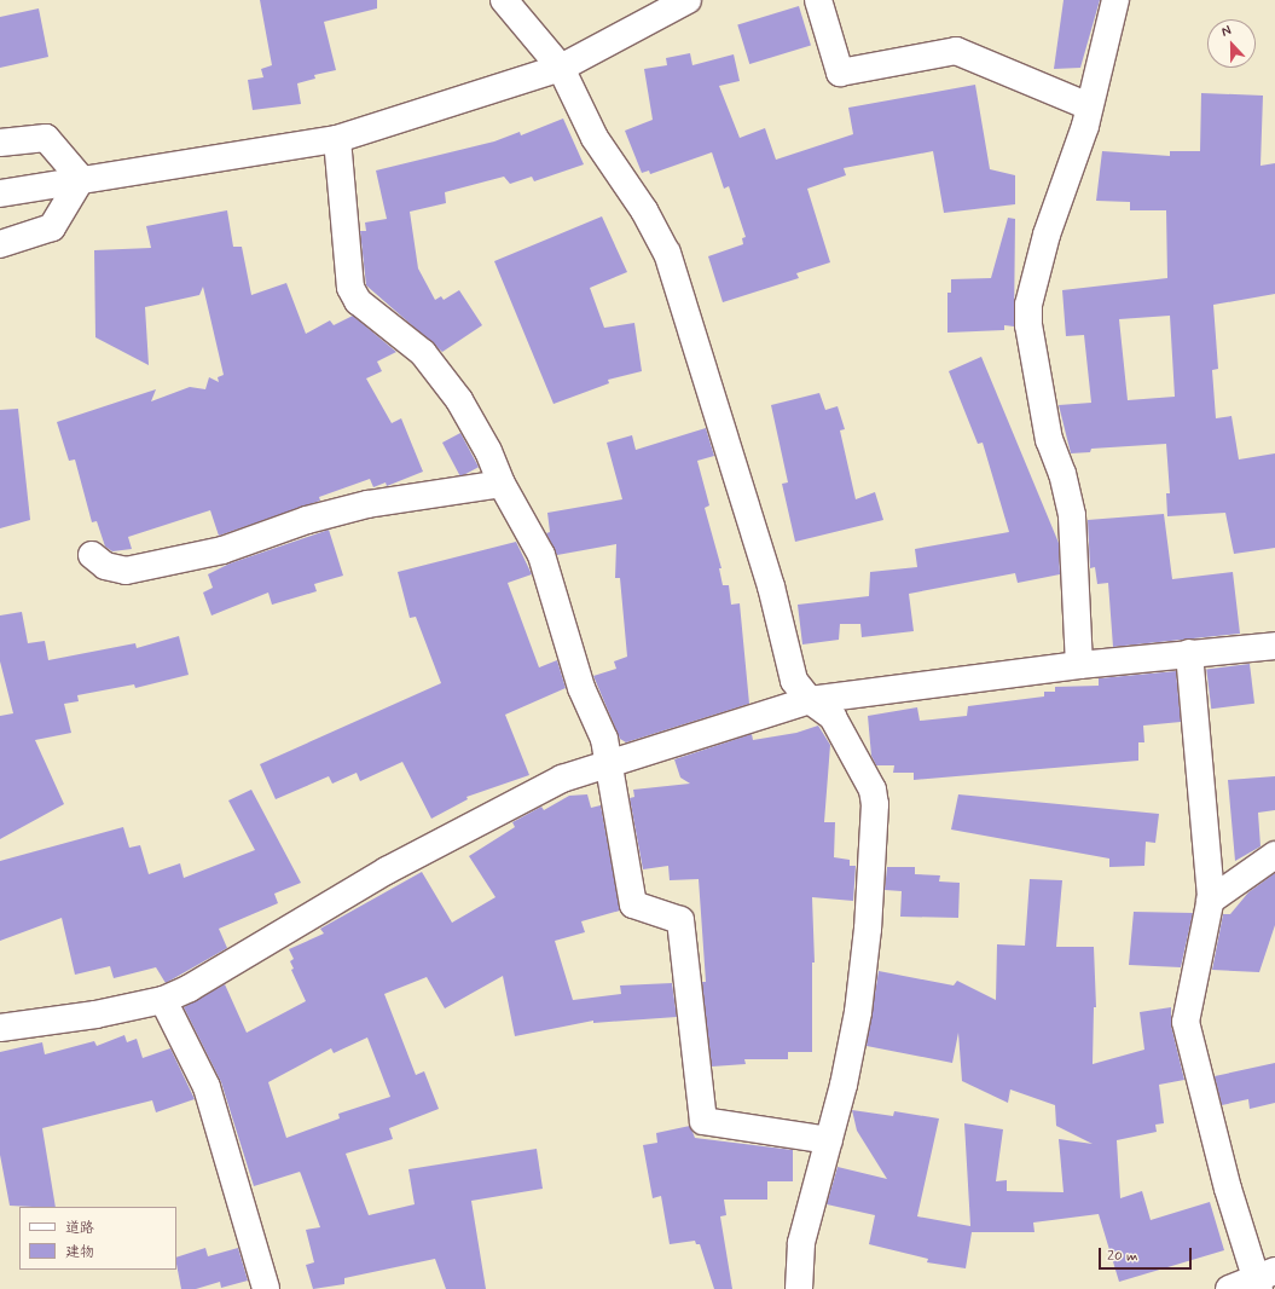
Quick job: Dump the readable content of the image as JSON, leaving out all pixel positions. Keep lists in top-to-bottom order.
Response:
{
  "legend": ["道路", "建物"],
  "scale_bar": "20 m",
  "north": "top"
}
